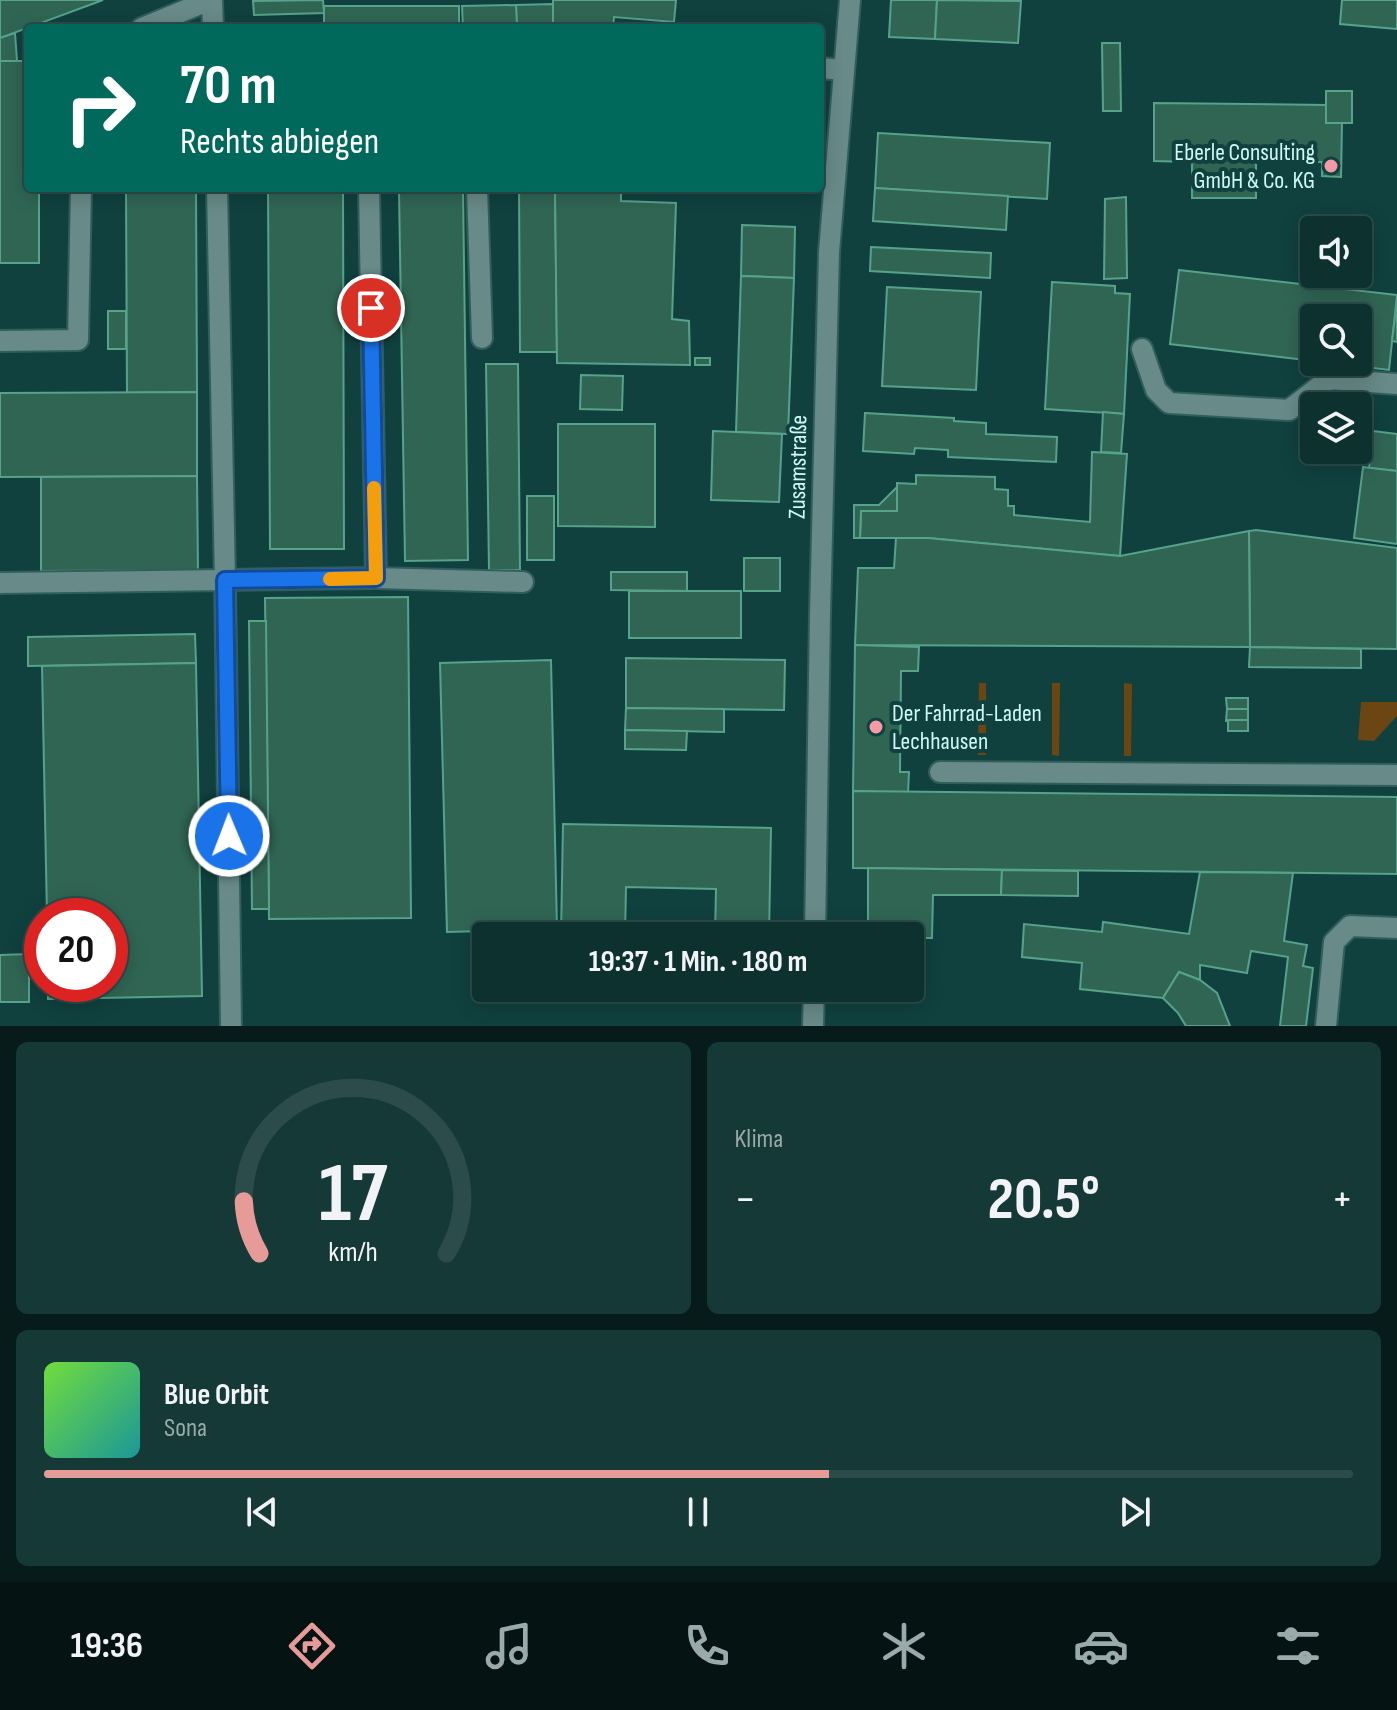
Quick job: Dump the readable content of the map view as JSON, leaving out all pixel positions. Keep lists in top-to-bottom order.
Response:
{
  "streets": {
    "street": ["Zusamstraße"]
  },
  "places": ["Eberle Consulting GmbH & Co. KG", "Der Fahrrad-Laden Lechhausen"],
  "page": {
    "turn": ["70 m", "Rechts abbiegen"],
    "limit": "20",
    "trip": "19:37 · 1 Min. · 180 m",
    "tile": "Klima",
    "heat": ["−", "20.5°", "+"],
    "song": ["Blue Orbit", "Sona"],
    "tabs": "19:36",
    "gauge": ["17", "km/h"]
  }
}
